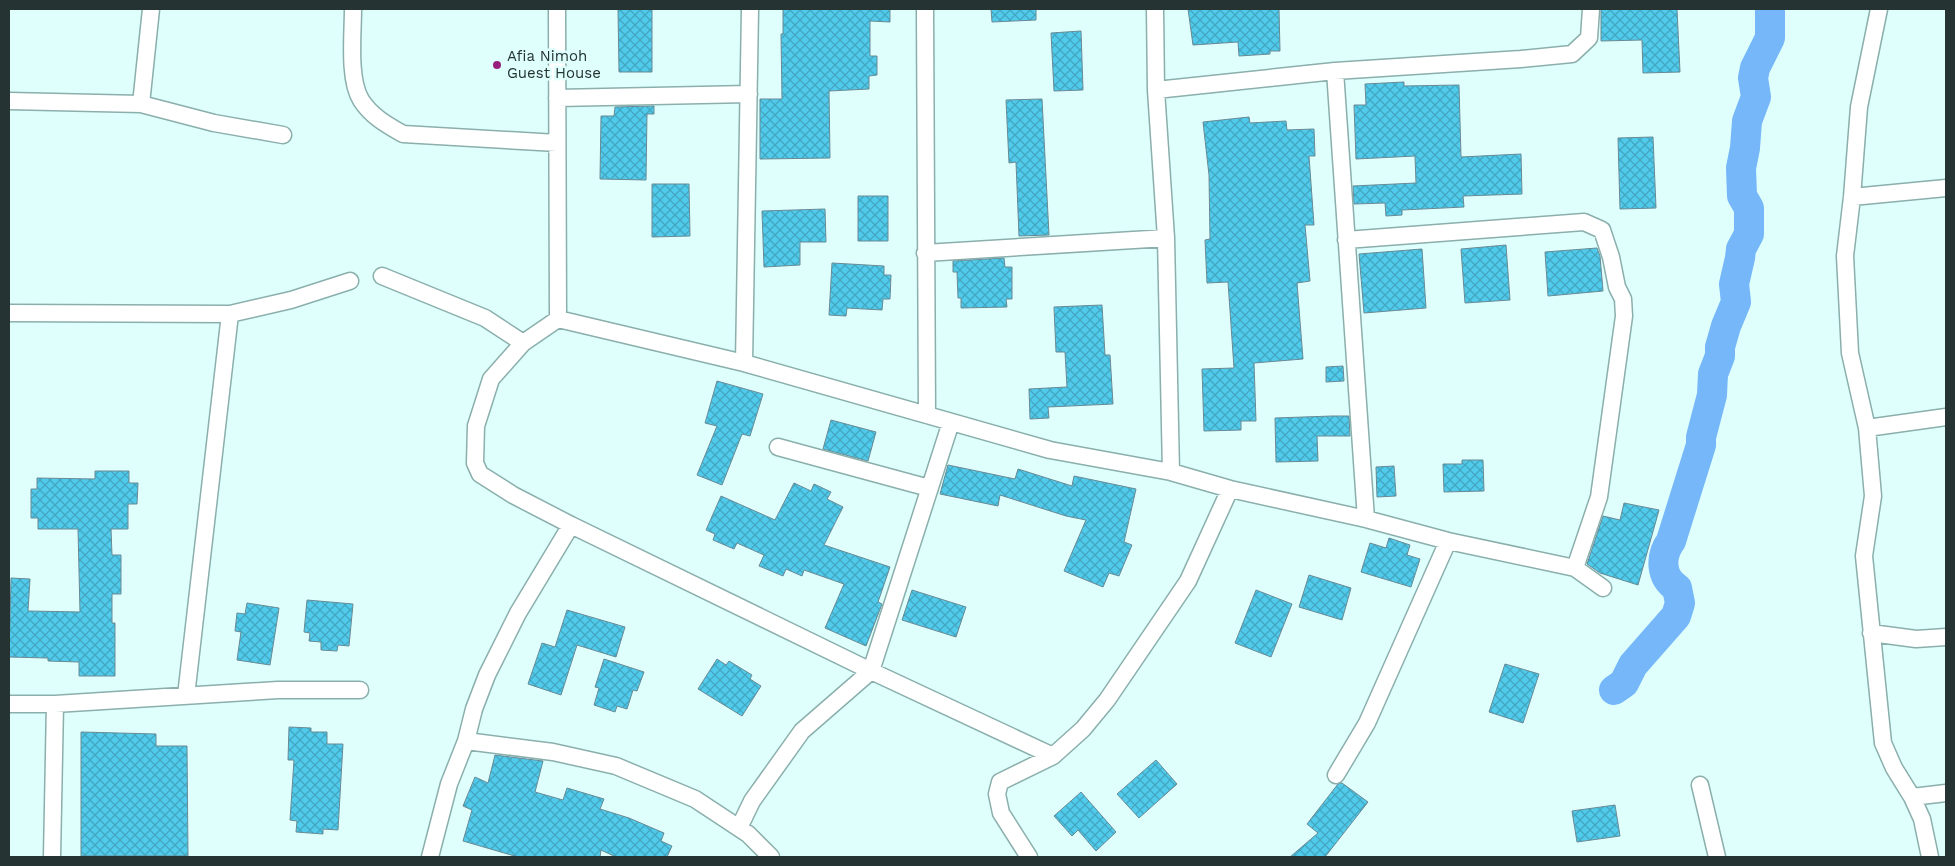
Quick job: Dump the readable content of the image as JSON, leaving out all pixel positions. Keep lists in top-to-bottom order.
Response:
{
  "places": ["Afia Nimoh Guest House"]
}
